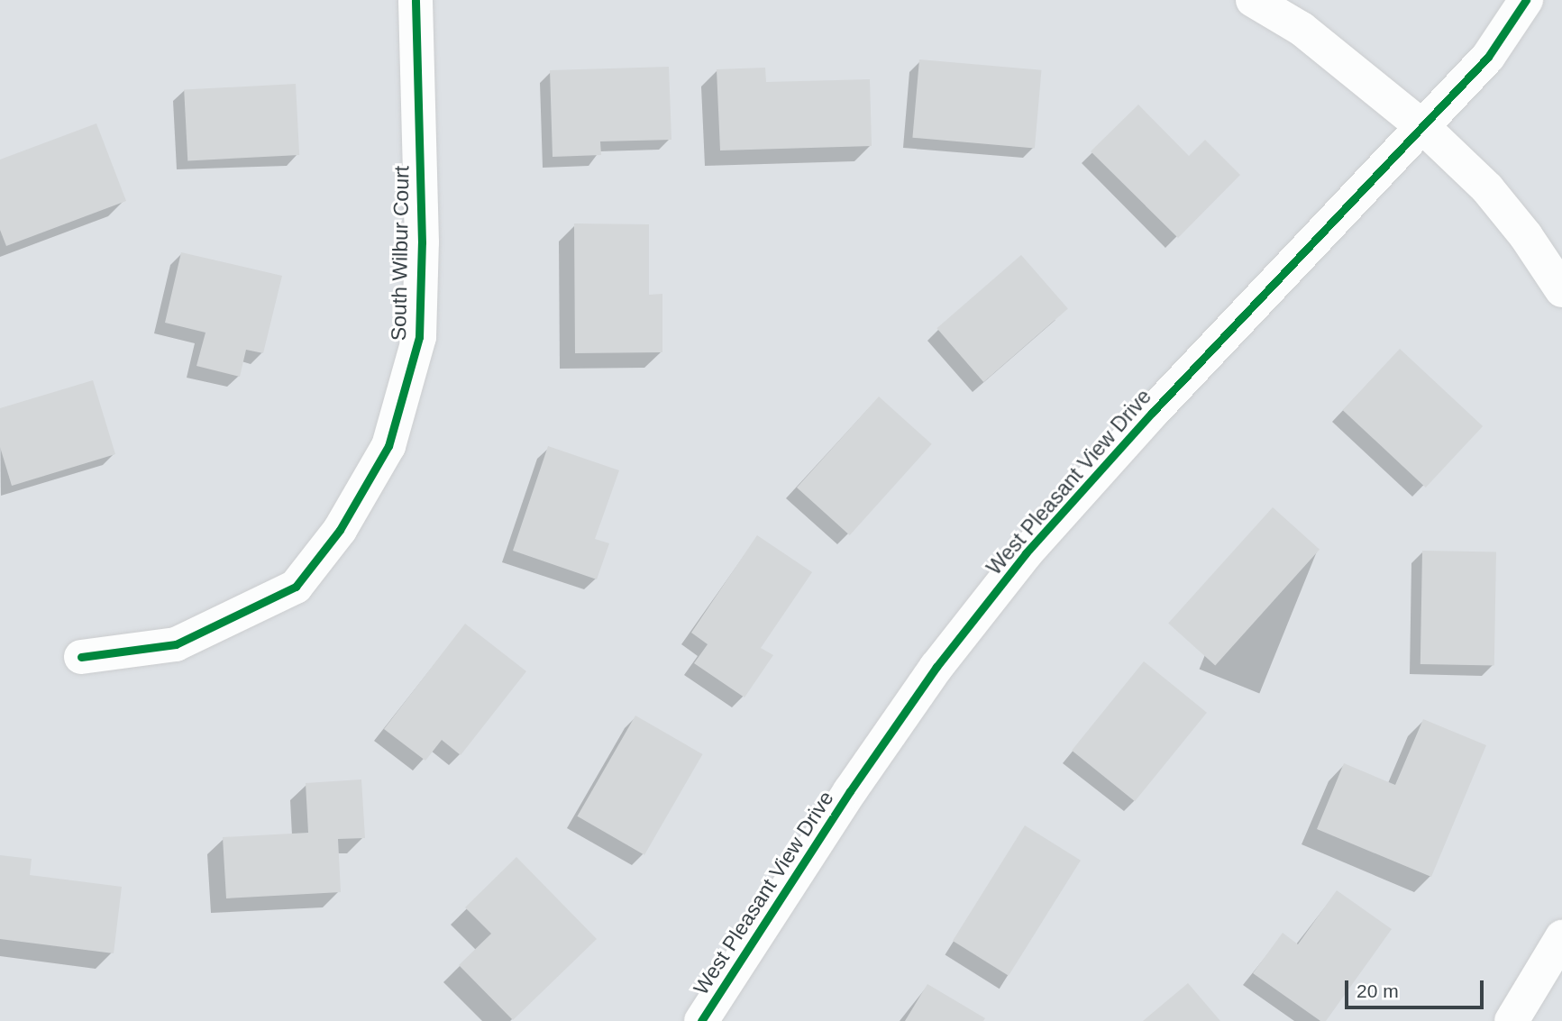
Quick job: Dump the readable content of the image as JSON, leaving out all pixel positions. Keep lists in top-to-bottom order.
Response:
{
  "streets": {
    "street": ["South Wilbur Court", "West Pleasant View Drive"]
  },
  "scale_bar": "20 m"
}
